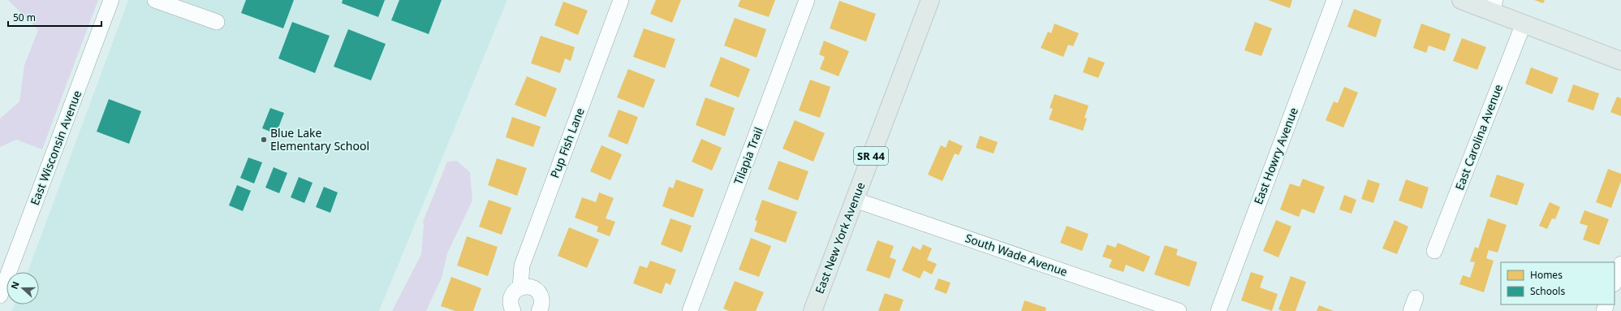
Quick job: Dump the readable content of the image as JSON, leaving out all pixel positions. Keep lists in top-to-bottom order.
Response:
{
  "streets": {
    "main road": ["SR 44", "East New York Avenue"],
    "street": [
      "East Carolina Avenue",
      "Pup Fish Lane",
      "East Wisconsin Avenue",
      "Tilapia Trail",
      "East Howry Avenue",
      "South Wade Avenue"
    ]
  },
  "crossings": [
    ["East New York Avenue", "South Wade Avenue"]
  ],
  "places": ["Blue Lake Elementary School"],
  "legend": ["Homes", "Schools"],
  "scale_bar": "50 m",
  "north": "left"
}
